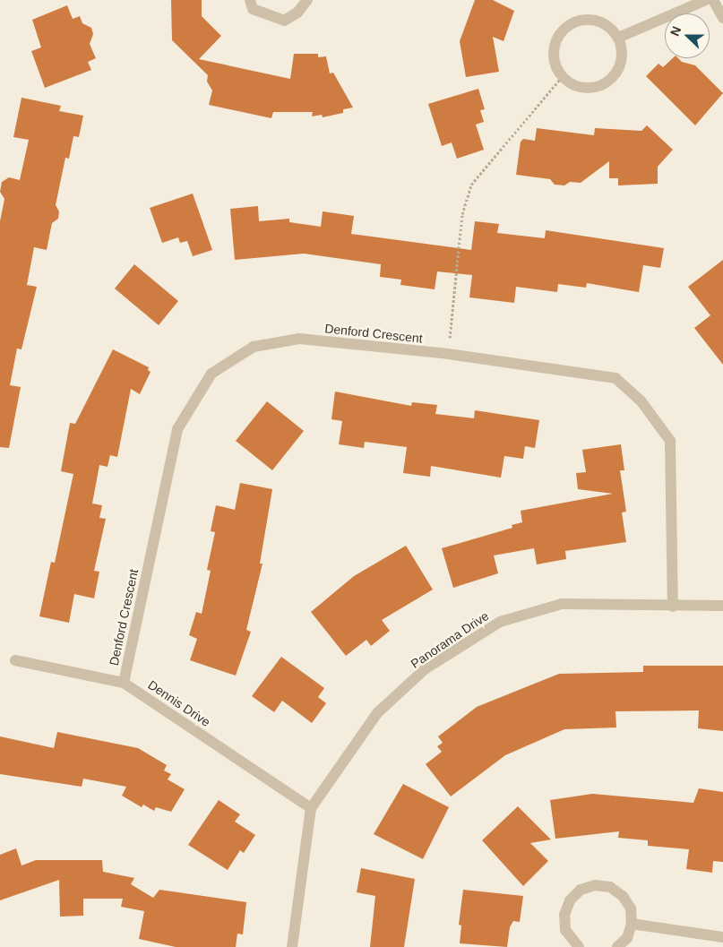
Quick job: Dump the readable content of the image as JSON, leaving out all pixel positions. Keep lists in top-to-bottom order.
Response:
{
  "streets": {
    "street": ["Denford Crescent", "Panorama Drive", "Dennis Drive"]
  },
  "crossings": [
    ["Denford Crescent", "Panorama Drive"],
    ["Denford Crescent", "Dennis Drive"],
    ["Panorama Drive", "Dennis Drive"]
  ],
  "north": "left"
}
